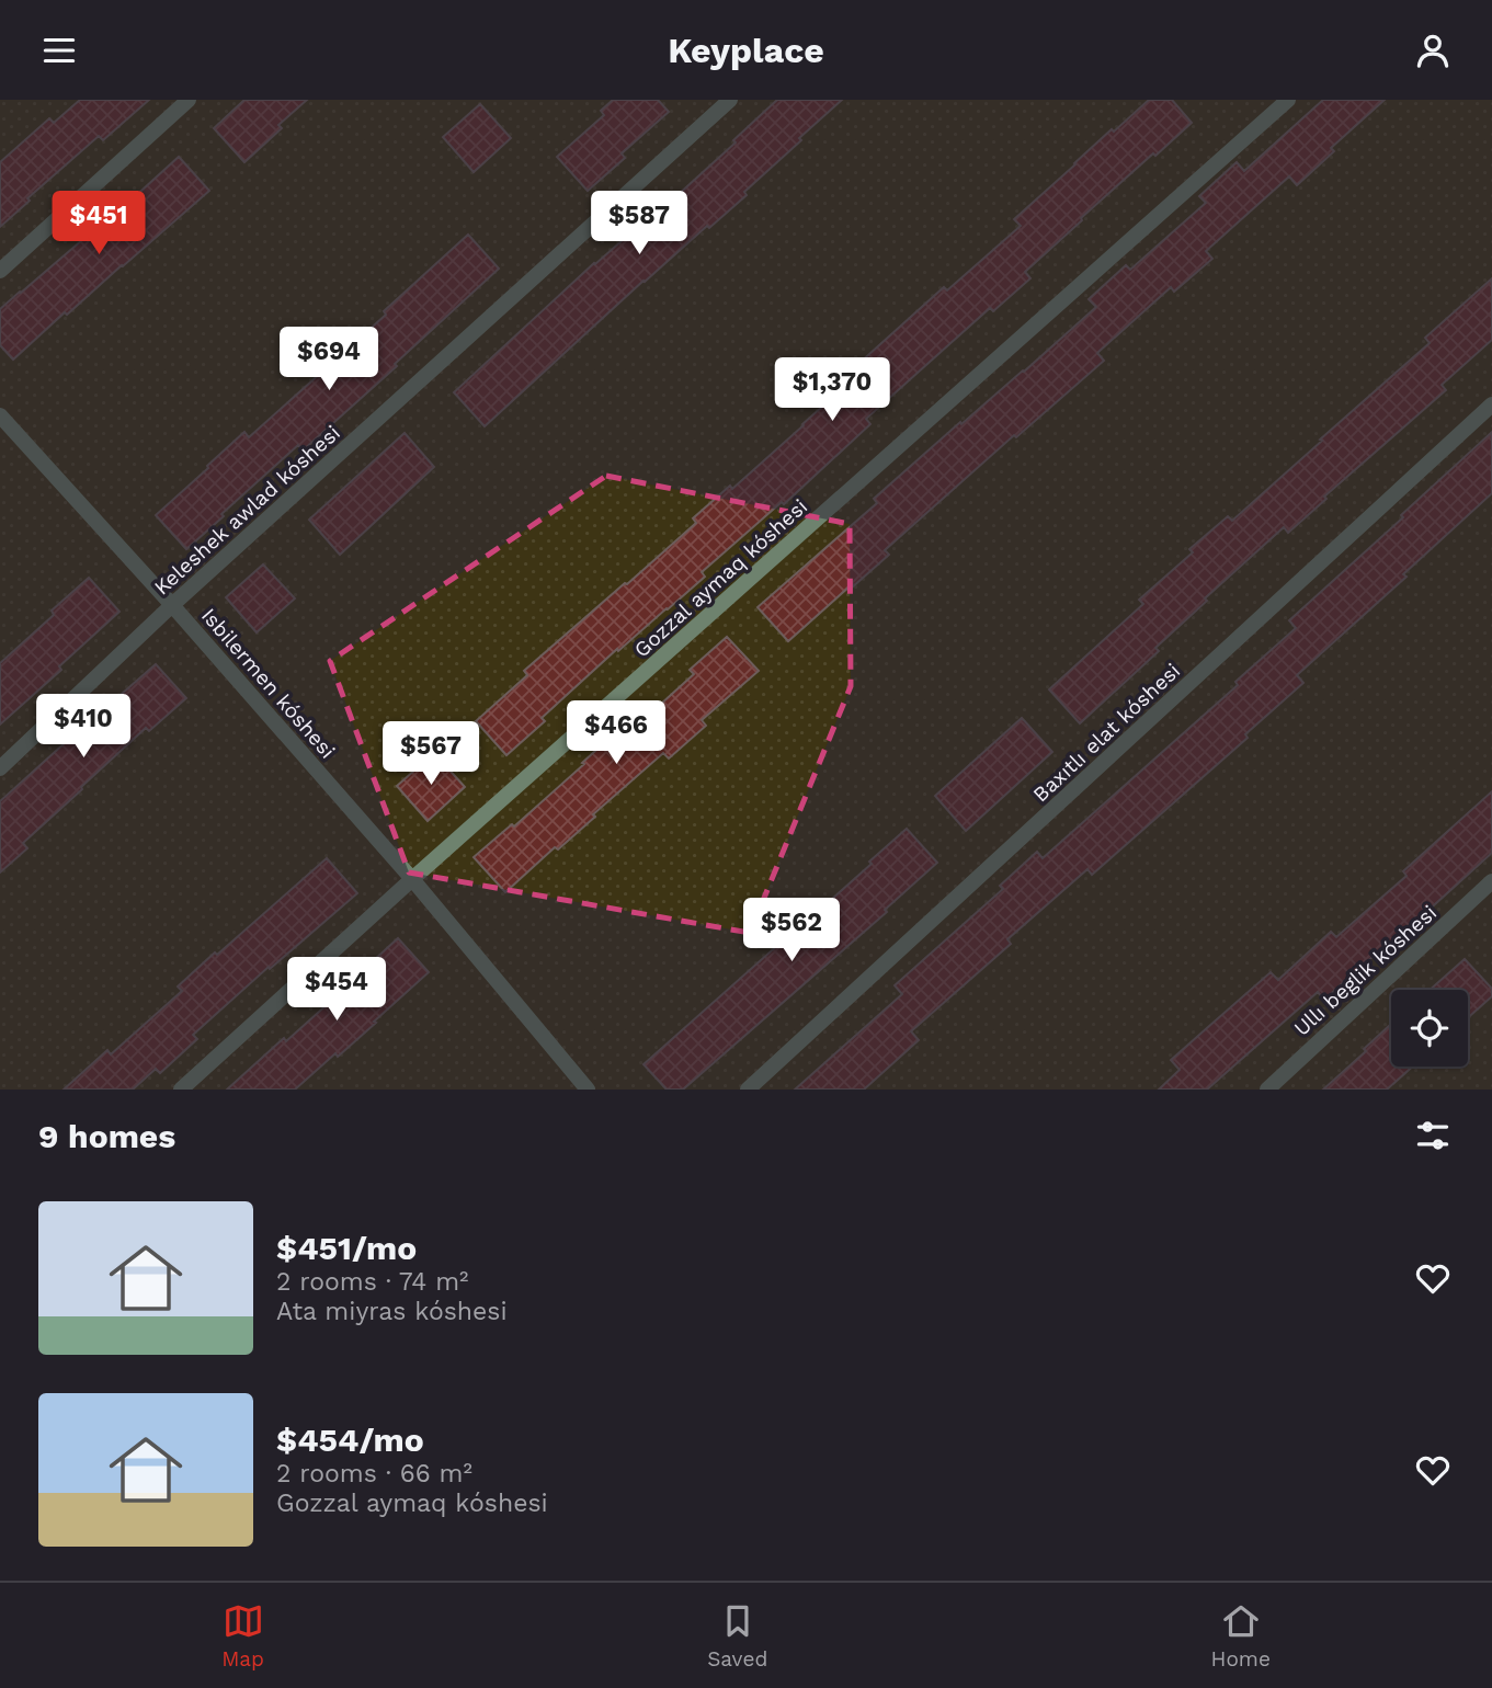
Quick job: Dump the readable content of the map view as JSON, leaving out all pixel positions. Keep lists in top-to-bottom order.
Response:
{
  "streets": {
    "street": [
      "Keleshek awlad kóshesi",
      "Gozzal aymaq kóshesi",
      "Isbilermen kóshesi",
      "Baxıtlı elat kóshesi",
      "Ullı beglik kóshesi"
    ]
  },
  "crossings": [
    ["Keleshek awlad kóshesi", "Isbilermen kóshesi"],
    ["Gozzal aymaq kóshesi", "Isbilermen kóshesi"]
  ],
  "page": {
    "header": "Keyplace",
    "price": [
      "$451",
      "$587",
      "$694",
      "$1,370",
      "$410",
      "$466",
      "$567",
      "$562",
      "$454"
    ],
    "heading": "9 homes",
    "list": [
      {
        "name": "$451/mo",
        "note": "2 rooms · 74 m² · Ata miyras kóshesi"
      },
      {
        "name": "$454/mo",
        "note": "2 rooms · 66 m² · Gozzal aymaq kóshesi"
      }
    ],
    "tabs": ["Map", "Saved", "Home"]
  }
}
